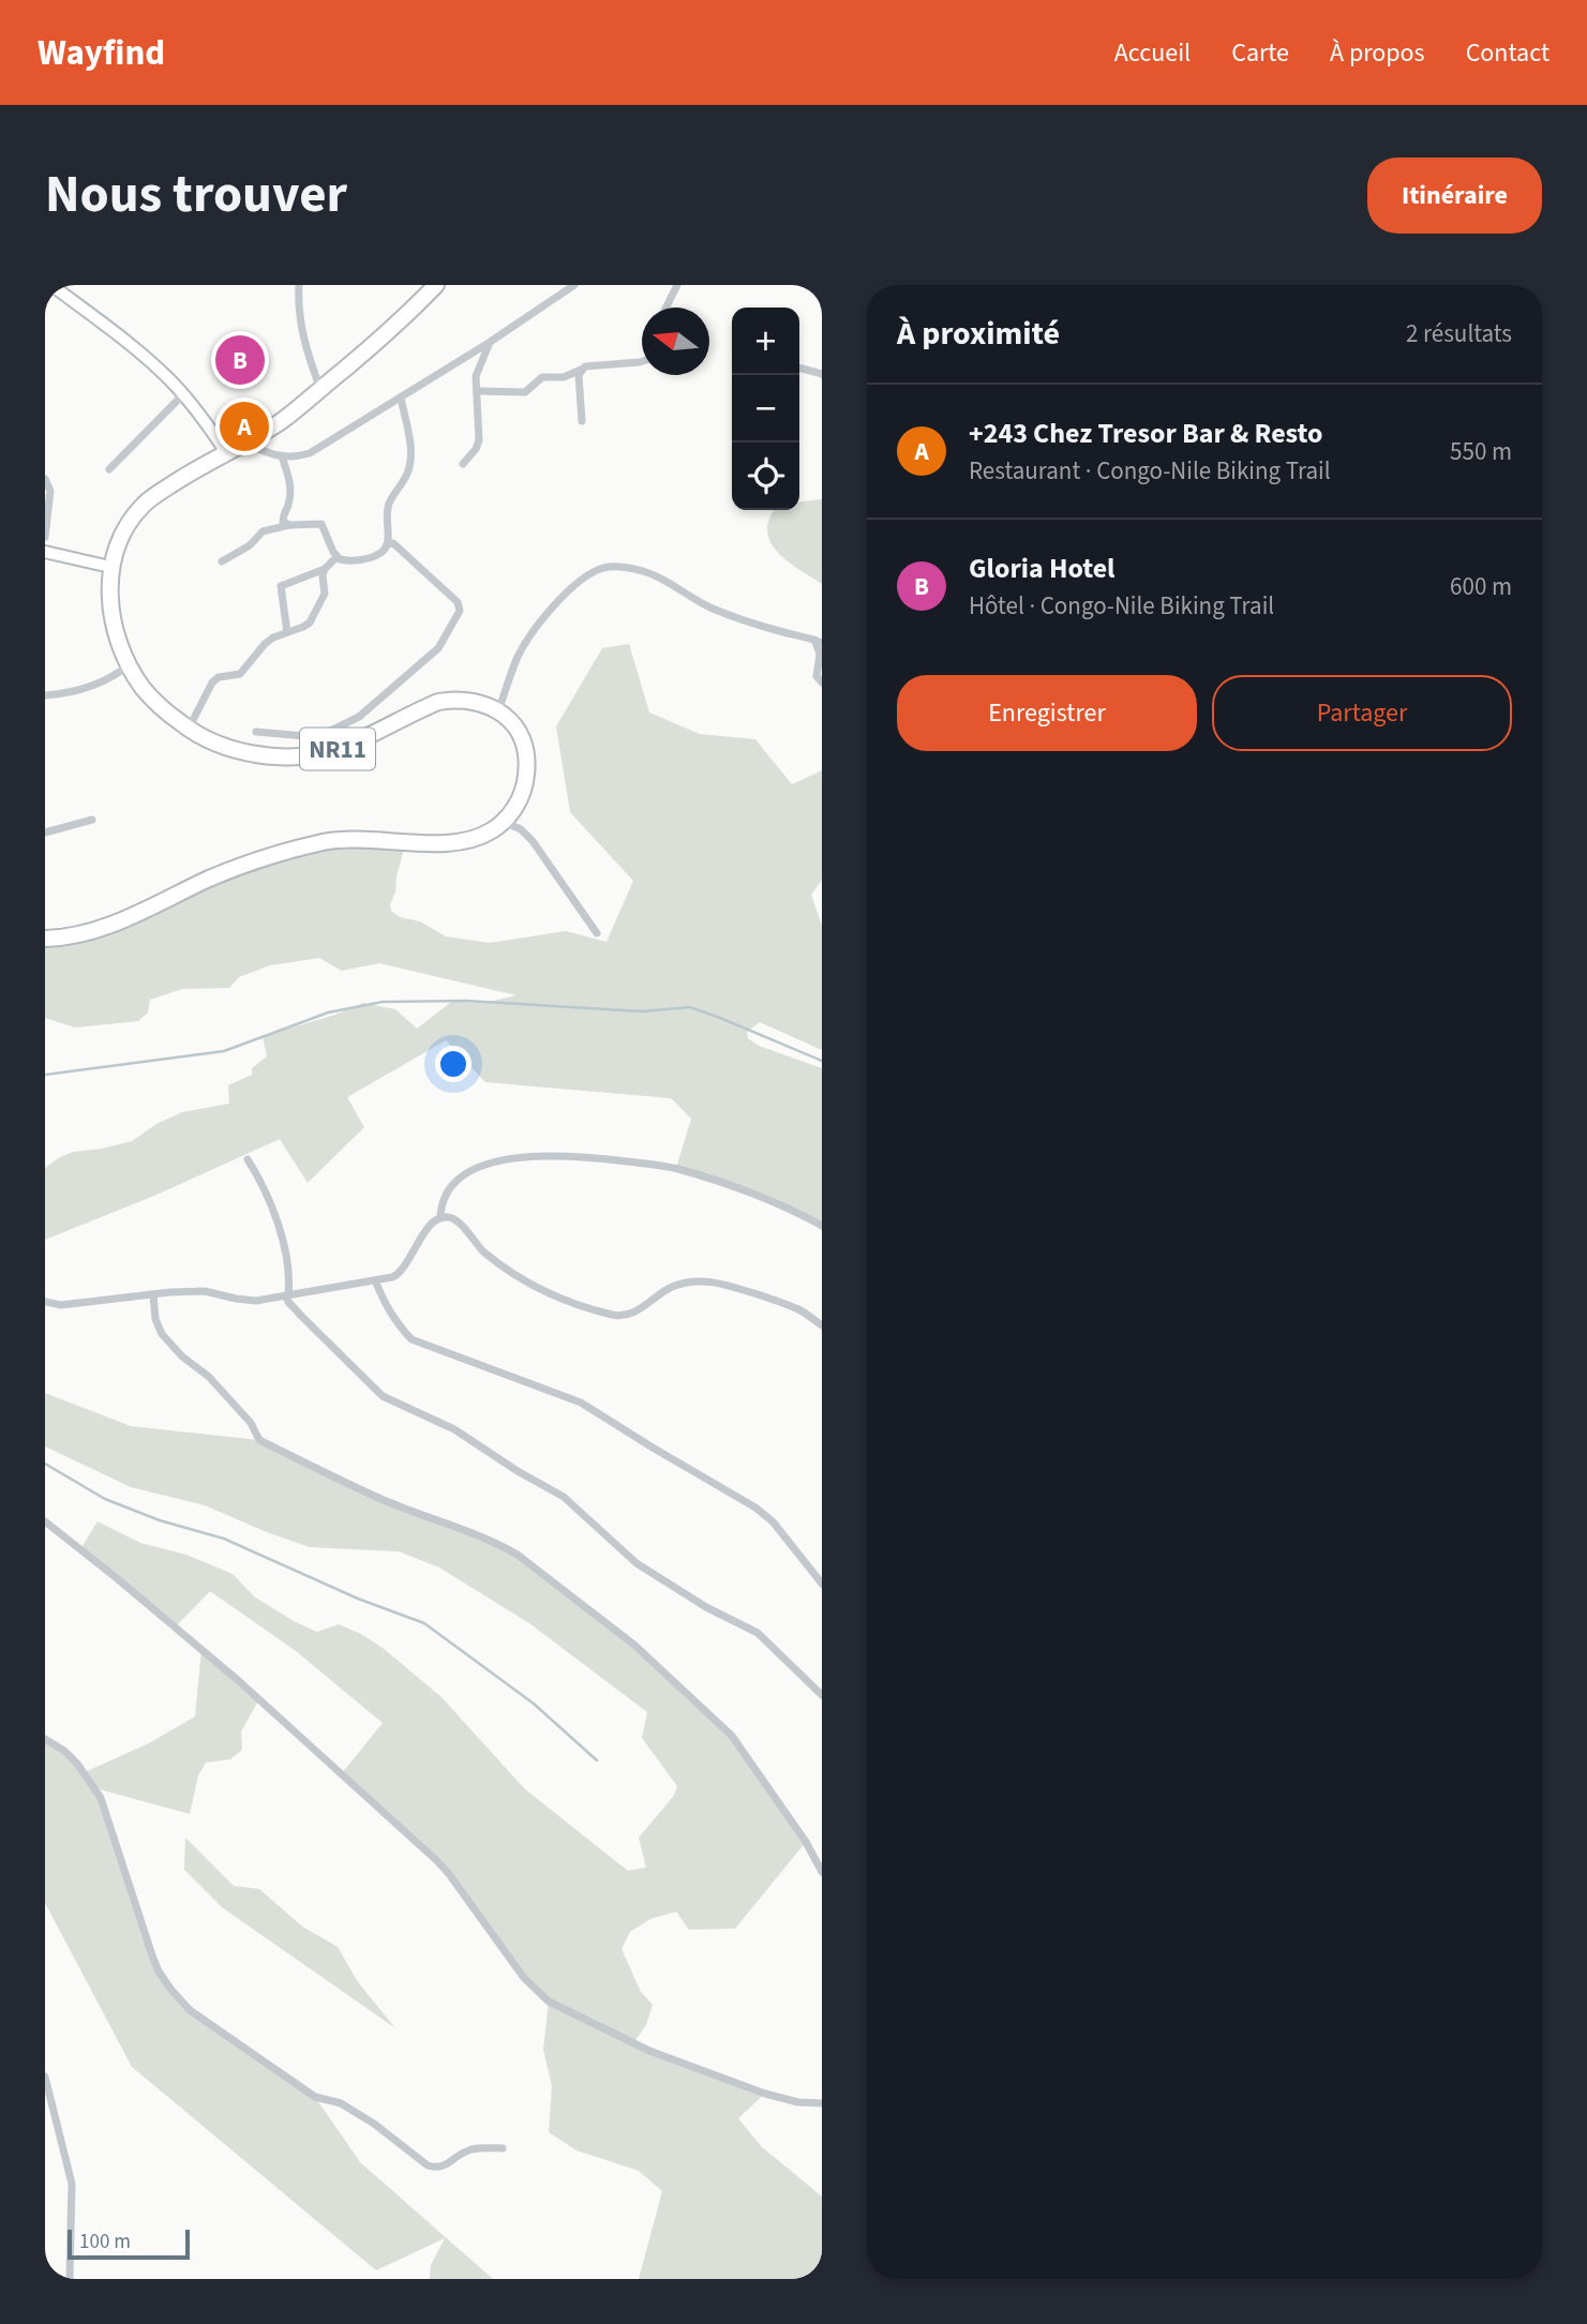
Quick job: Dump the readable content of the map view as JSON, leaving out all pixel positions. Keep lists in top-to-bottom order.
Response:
{
  "streets": {
    "highway": ["NR11"]
  },
  "scale_bar": "100 m",
  "north": "left",
  "page": {
    "header": "Wayfind",
    "nav": [
      "Accueil",
      "Carte",
      "À propos",
      "Contact"
    ],
    "title": "Nous trouver",
    "buttons": [
      "Itinéraire",
      ["Enregistrer", "Partager"]
    ],
    "heading": ["À proximité", "2 résultats"],
    "map_buttons": ["+", "−"],
    "pins": ["B", "A"],
    "list": [
      {
        "mark": "A",
        "name": "+243 Chez Tresor Bar & Resto",
        "note": "Restaurant · Congo-Nile Biking Trail",
        "value": "550 m"
      },
      {
        "mark": "B",
        "name": "Gloria Hotel",
        "note": "Hôtel · Congo-Nile Biking Trail",
        "value": "600 m"
      }
    ],
    "scale": "100 m"
  }
}
